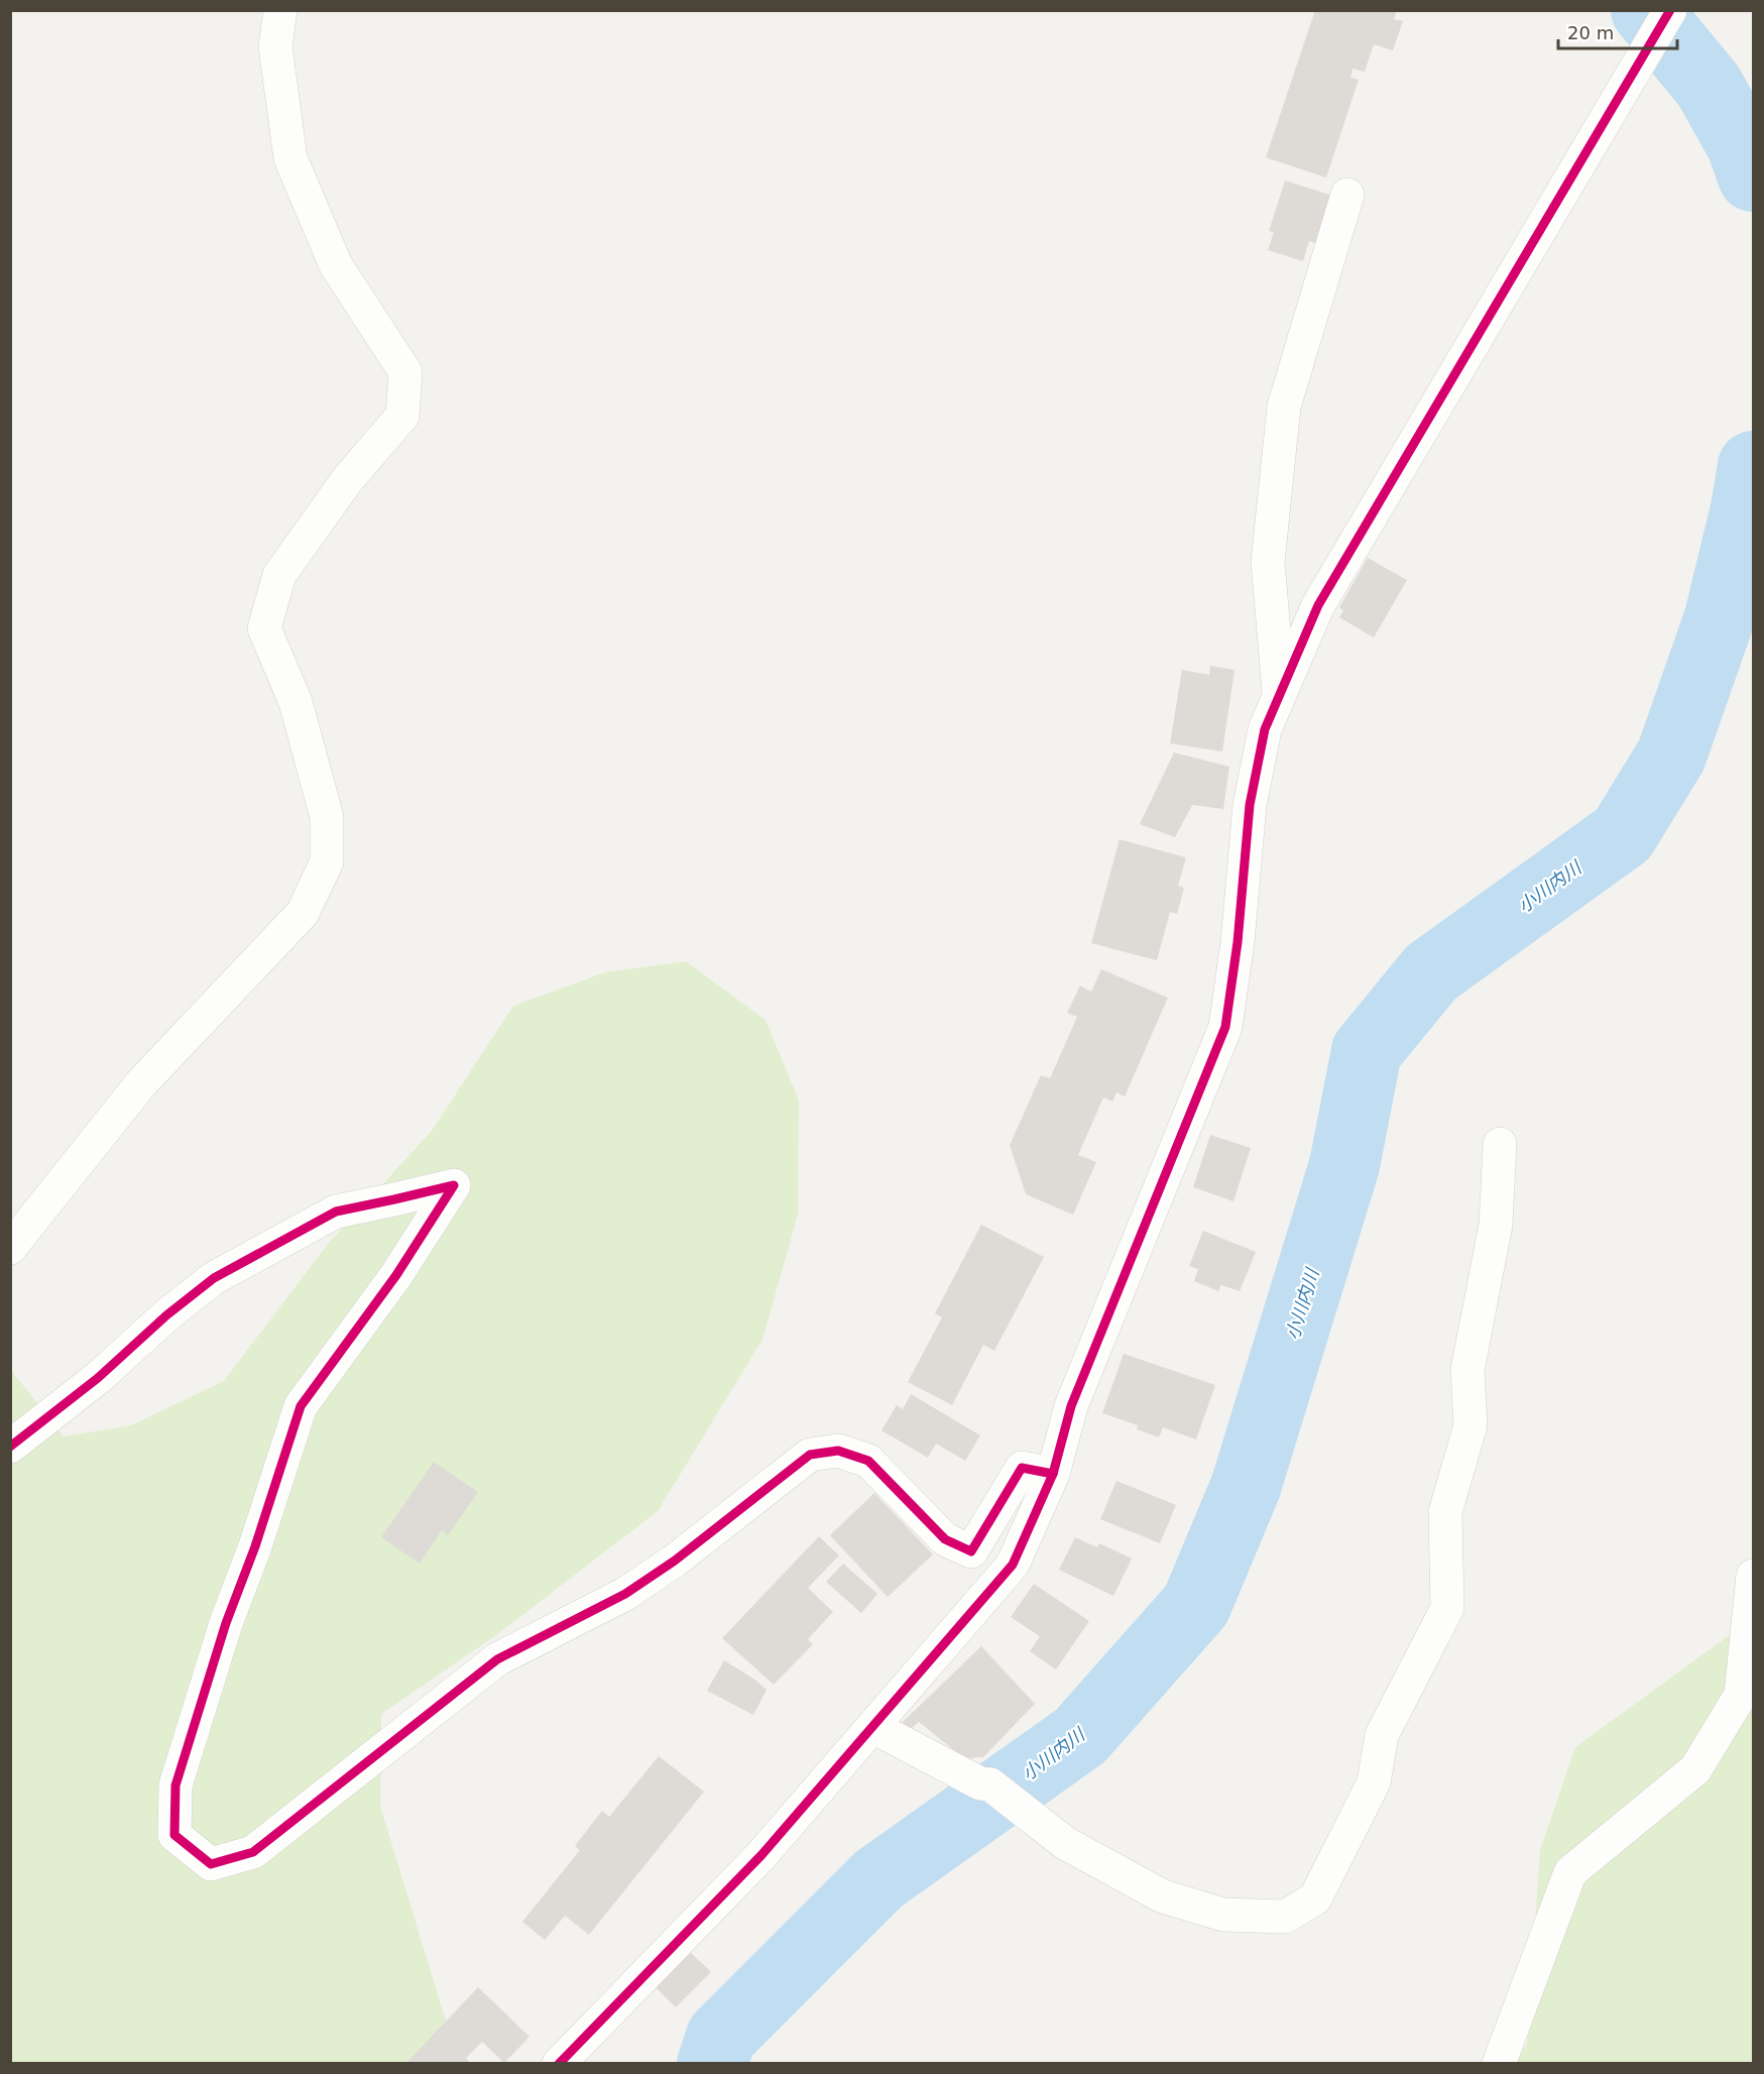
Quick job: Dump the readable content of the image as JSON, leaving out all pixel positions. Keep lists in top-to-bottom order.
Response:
{
  "water": ["小川内川"],
  "scale_bar": "20 m"
}
